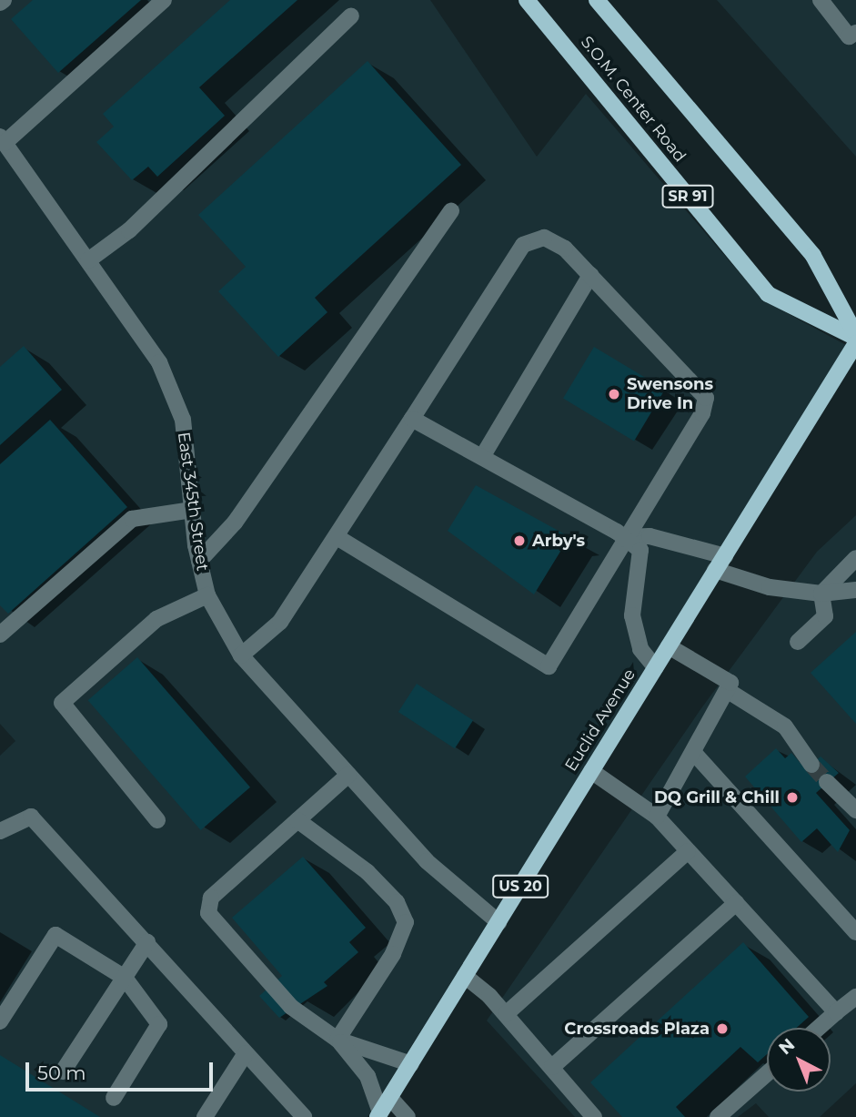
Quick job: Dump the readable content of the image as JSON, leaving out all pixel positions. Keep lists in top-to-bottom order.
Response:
{
  "streets": {
    "main road": [
      "S.O.M. Center Road",
      "SR 91",
      "Euclid Avenue",
      "US 20"
    ],
    "street": ["East 345th Street"]
  },
  "crossings": [
    ["East 345th Street", "Euclid Avenue"]
  ],
  "places": [
    "Swensons Drive In",
    "Arby's",
    "DQ Grill & Chill",
    "Crossroads Plaza"
  ],
  "scale_bar": "50 m",
  "north": "top left"
}
